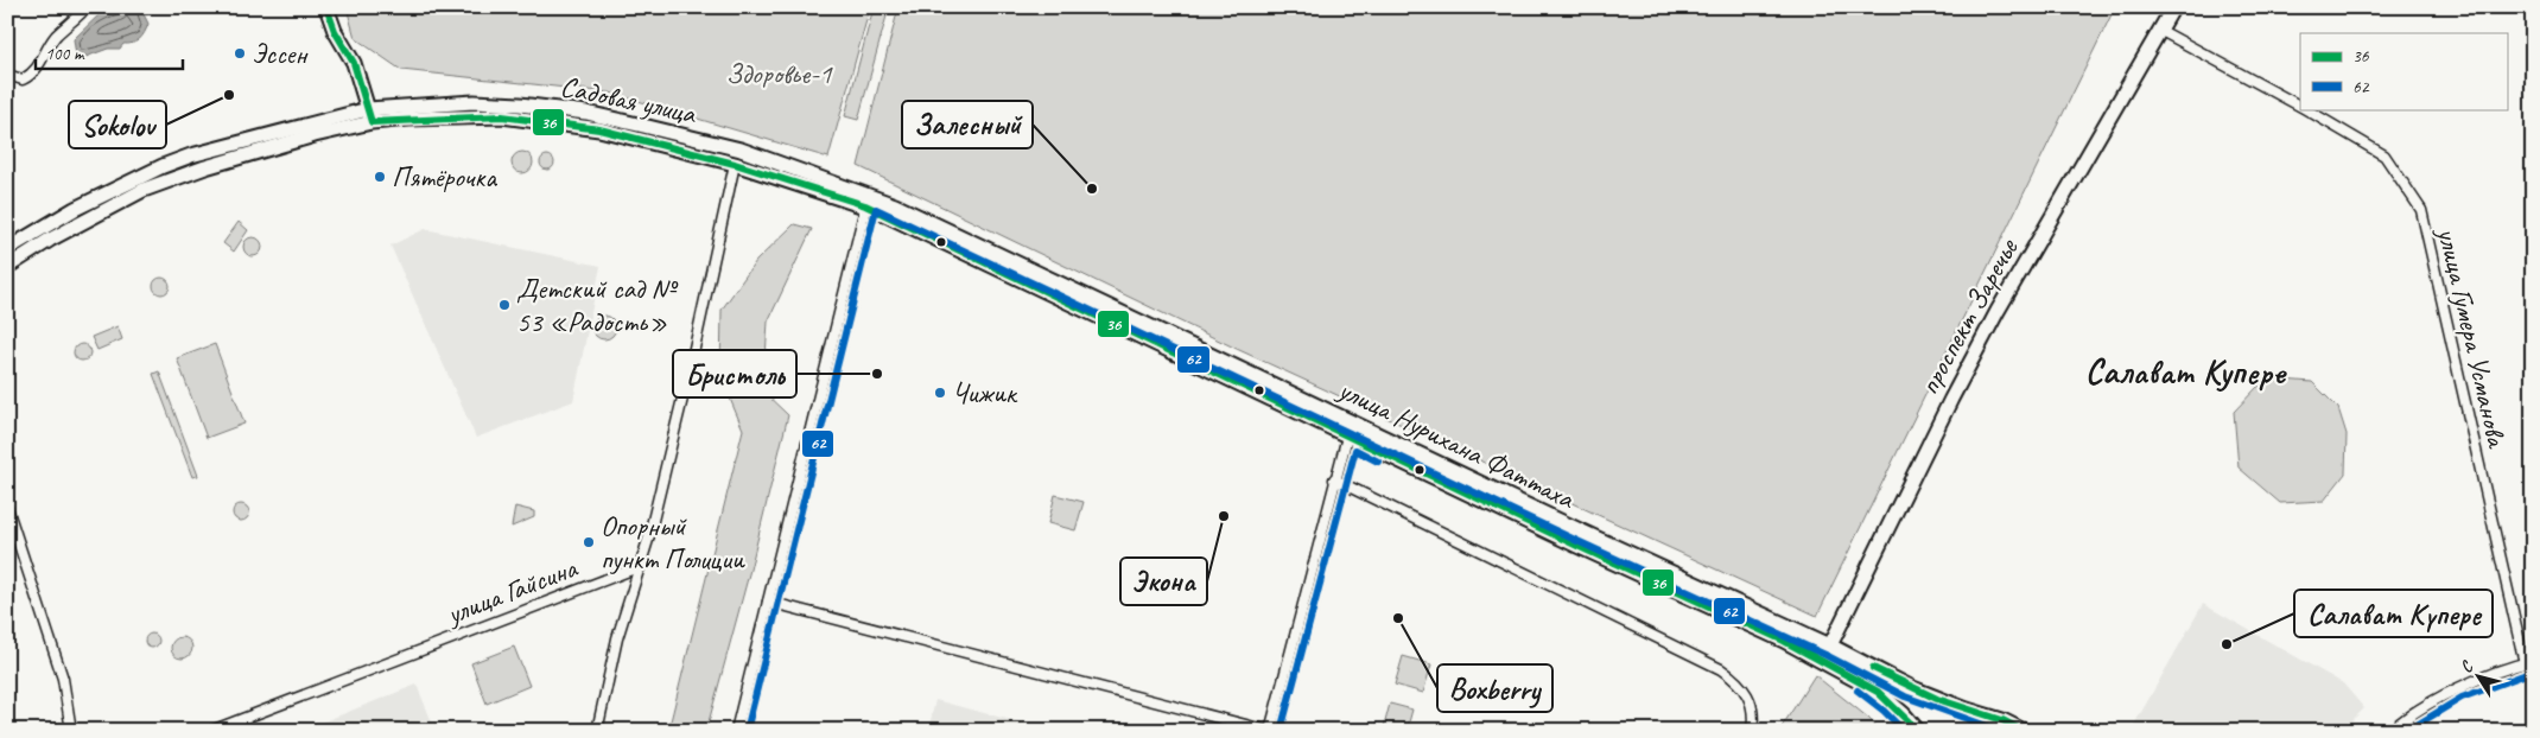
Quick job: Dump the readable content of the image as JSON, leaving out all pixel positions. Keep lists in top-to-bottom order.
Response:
{
  "streets": {
    "street": [
      "Садовая улица",
      "проспект Заречье",
      "улица Гумера Усманова",
      "улица Нурихана Фаттаха",
      "улица Гайсина"
    ]
  },
  "crossings": [
    ["Садовая улица", "улица Нурихана Фаттаха"],
    ["проспект Заречье", "улица Гумера Усманова"],
    ["проспект Заречье", "улица Нурихана Фаттаха"]
  ],
  "districts": ["Салават Купере"],
  "parks": ["Здоровье-1"],
  "places": [
    "Эссен",
    "Sokolov",
    "Пятёрочка",
    "Залесный",
    "Детский сад № 53 «Радость»",
    "Бристоль",
    "Чижик",
    "Экона",
    "Опорный пункт Полиции",
    "Boxberry",
    "Салават Күпере"
  ],
  "lines": ["transit line 36", "transit line 62"],
  "legend": ["36", "62"],
  "scale_bar": "100 m",
  "north": "top left"
}
